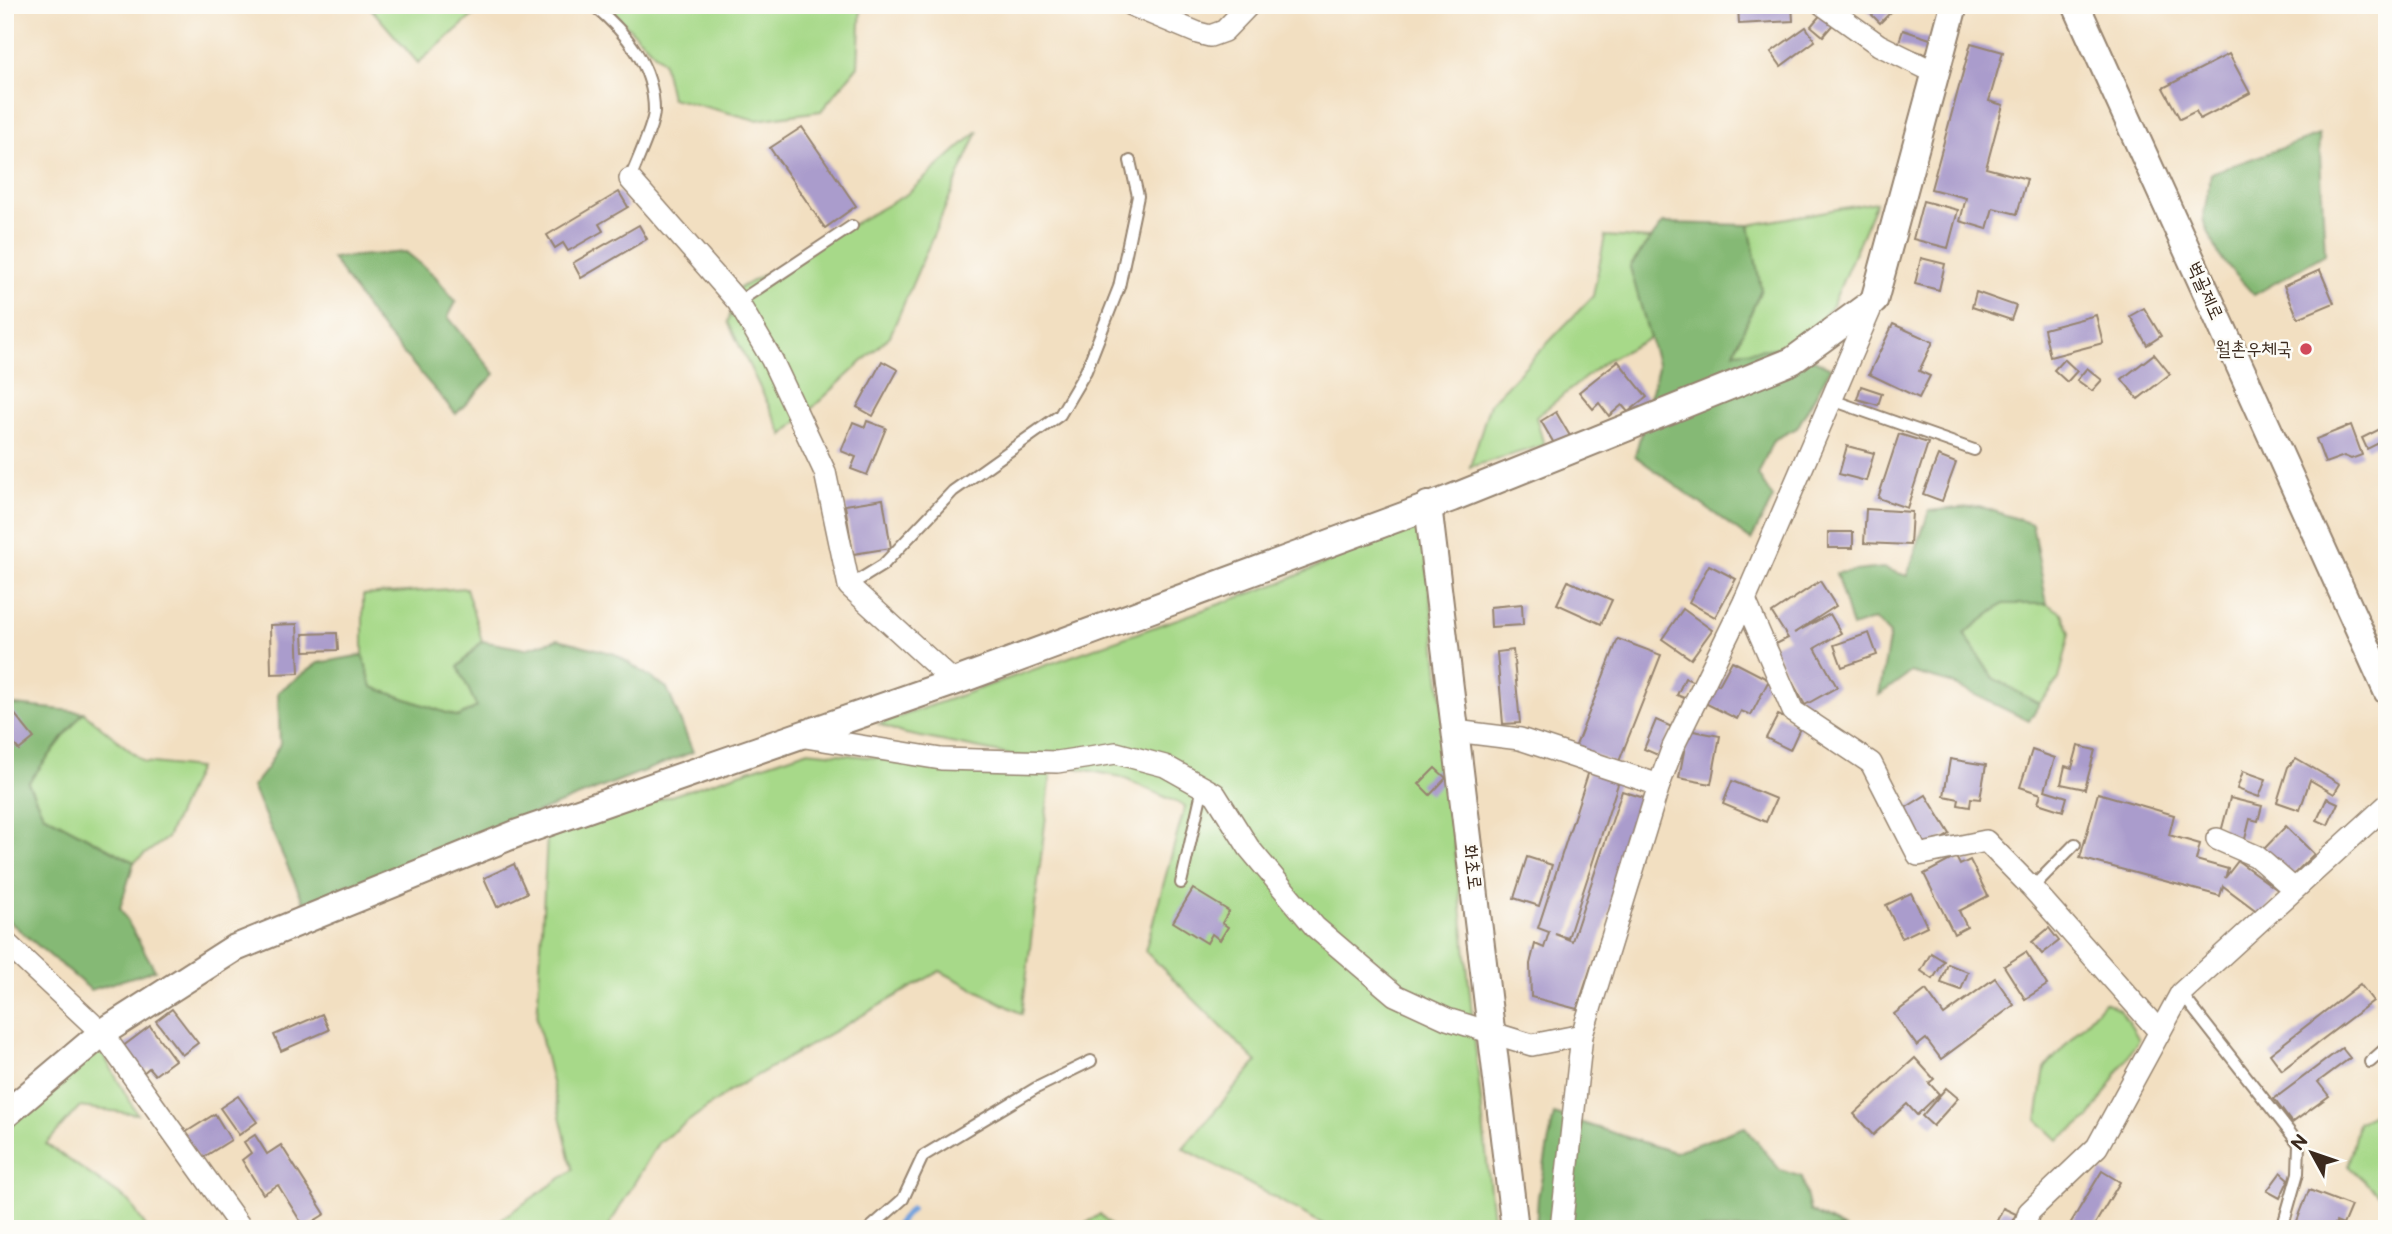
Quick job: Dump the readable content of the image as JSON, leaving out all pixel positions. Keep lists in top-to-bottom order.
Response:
{
  "streets": {
    "street": ["벽골제로", "화초로"]
  },
  "places": ["월촌우체국"],
  "north": "top left"
}
